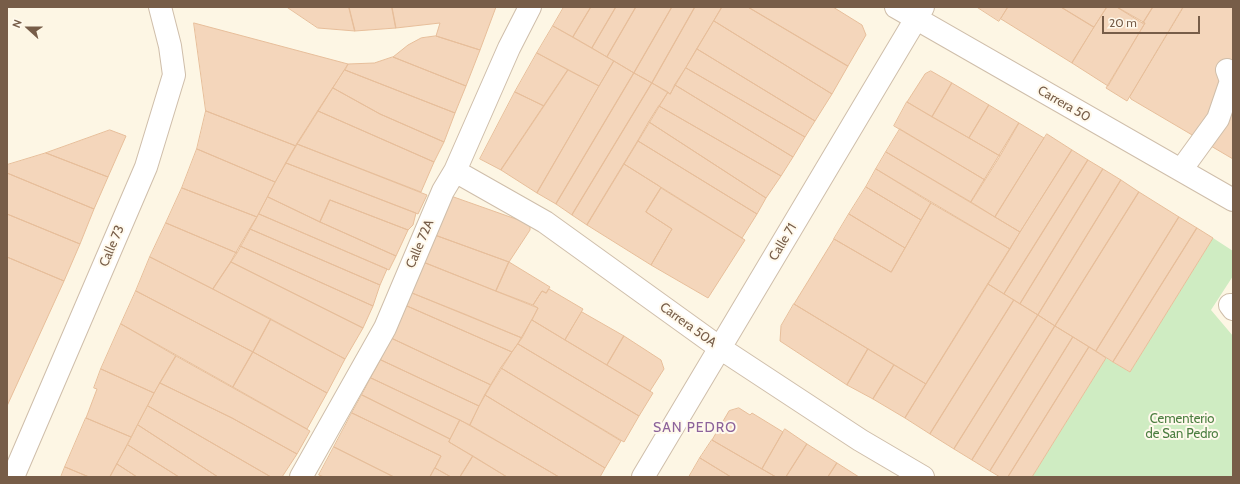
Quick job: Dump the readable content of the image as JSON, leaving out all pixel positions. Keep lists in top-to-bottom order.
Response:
{
  "streets": {
    "street": [
      "Carrera 50",
      "Calle 71",
      "Calle 72A",
      "Calle 73",
      "Carrera 50A"
    ]
  },
  "crossings": [
    ["Carrera 50", "Calle 71"],
    ["Calle 71", "Carrera 50A"],
    ["Calle 72A", "Carrera 50A"]
  ],
  "districts": ["SAN PEDRO"],
  "parks": ["Cementerio de San Pedro"],
  "scale_bar": "20 m",
  "north": "left"
}
